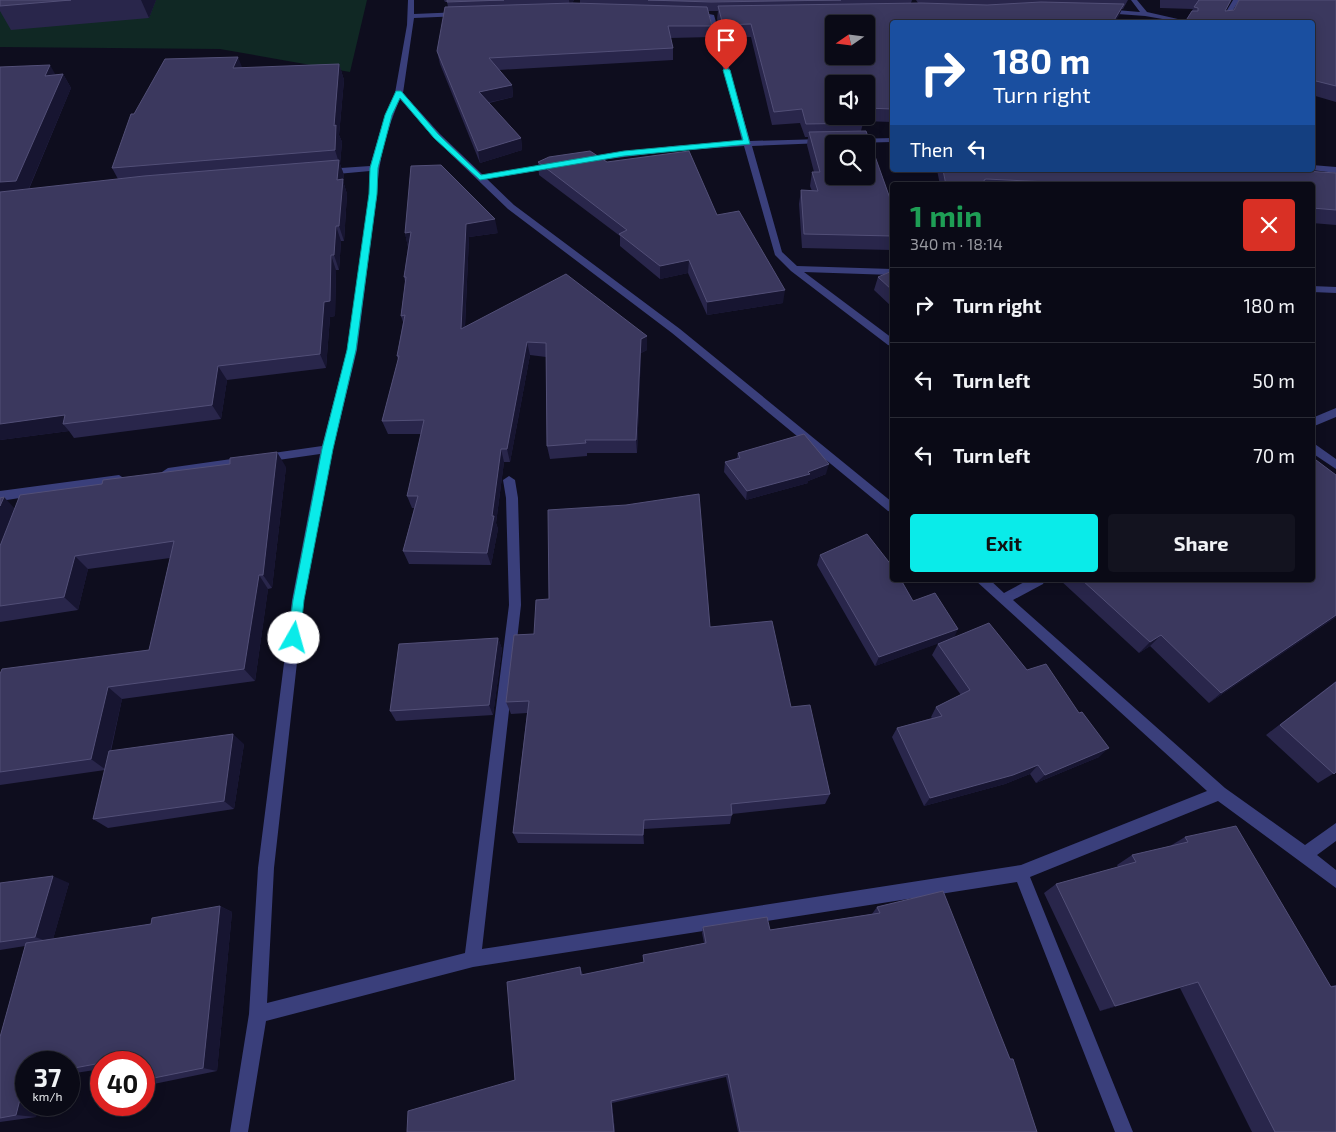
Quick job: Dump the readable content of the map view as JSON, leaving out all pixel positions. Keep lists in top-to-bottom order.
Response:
{
  "north": "left",
  "page": {
    "turn": ["180 m", "Turn right"],
    "then": "Then",
    "heading": ["1 min", "340 m · 18:14"],
    "list": [
      {
        "name": "Turn right",
        "value": "180 m"
      },
      {
        "name": "Turn left",
        "value": "50 m"
      },
      {
        "name": "Turn left",
        "value": "70 m"
      }
    ],
    "buttons": ["Exit", "Share"],
    "speed": "37 km/h",
    "limit": "40"
  }
}
